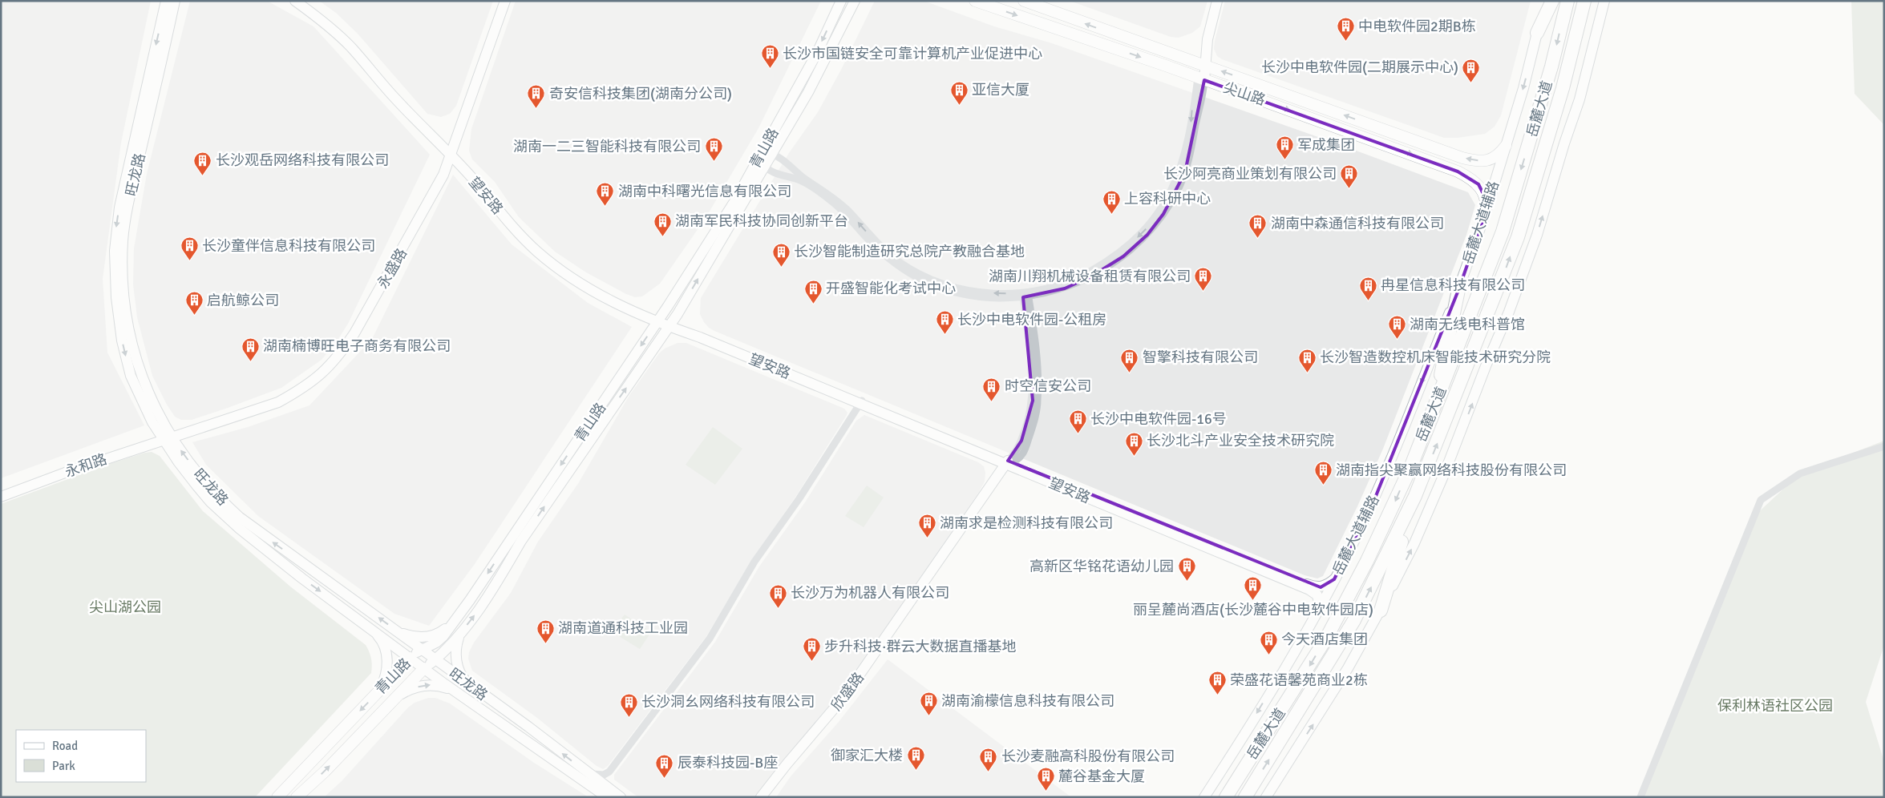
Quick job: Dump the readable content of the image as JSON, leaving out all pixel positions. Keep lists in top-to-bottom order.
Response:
{
  "streets": {
    "highway": ["岳麓大道"],
    "main road": [
      "尖山路",
      "青山路",
      "旺龙路",
      "望安路",
      "岳麓大道辅路",
      "永盛路",
      "永和路",
      "欣盛路"
    ]
  },
  "crossings": [
    ["尖山路", "岳麓大道辅路"],
    ["青山路", "旺龙路"],
    ["青山路", "望安路"],
    ["旺龙路", "永盛路"],
    ["旺龙路", "永和路"],
    ["望安路", "岳麓大道辅路"],
    ["望安路", "永盛路"],
    ["望安路", "欣盛路"],
    ["永盛路", "永和路"]
  ],
  "parks": ["尖山湖公园", "保利林语社区公园"],
  "places": {
    "building": [
      "中电软件园2期B栋",
      "长沙市国链安全可靠计算机产业促进中心",
      "长沙中电软件园(二期展示中心)",
      "亚信大厦",
      "奇安信科技集团(湖南分公司)",
      "军成集团",
      "湖南一二三智能科技有限公司",
      "长沙观岳网络科技有限公司",
      "长沙阿亮商业策划有限公司",
      "湖南中科曙光信息有限公司",
      "上容科研中心",
      "湖南军民科技协同创新平台",
      "湖南中森通信科技有限公司",
      "长沙童伴信息科技有限公司",
      "长沙智能制造研究总院产教融合基地",
      "湖南川翔机械设备租赁有限公司",
      "冉星信息科技有限公司",
      "开盛智能化考试中心",
      "启航鲸公司",
      "长沙中电软件园-公租房",
      "湖南无线电科普馆",
      "湖南楠博旺电子商务有限公司",
      "智擎科技有限公司",
      "长沙智造数控机床智能技术研究分院",
      "时空信安公司",
      "长沙中电软件园-16号",
      "长沙北斗产业安全技术研究院",
      "湖南指尖聚赢网络科技股份有限公司",
      "湖南求是检测科技有限公司",
      "高新区华铭花语幼儿园",
      "丽呈麓尚酒店(长沙麓谷中电软件园店)",
      "长沙万为机器人有限公司",
      "湖南道通科技工业园",
      "今天酒店集团",
      "步升科技·群云大数据直播基地",
      "荣盛花语馨苑商业2栋",
      "湖南渝檬信息科技有限公司",
      "长沙洞幺网络科技有限公司",
      "御家汇大楼",
      "长沙麦融高科股份有限公司",
      "辰泰科技园-B座",
      "麓谷基金大厦"
    ]
  },
  "legend": ["Road", "Park"]
}
